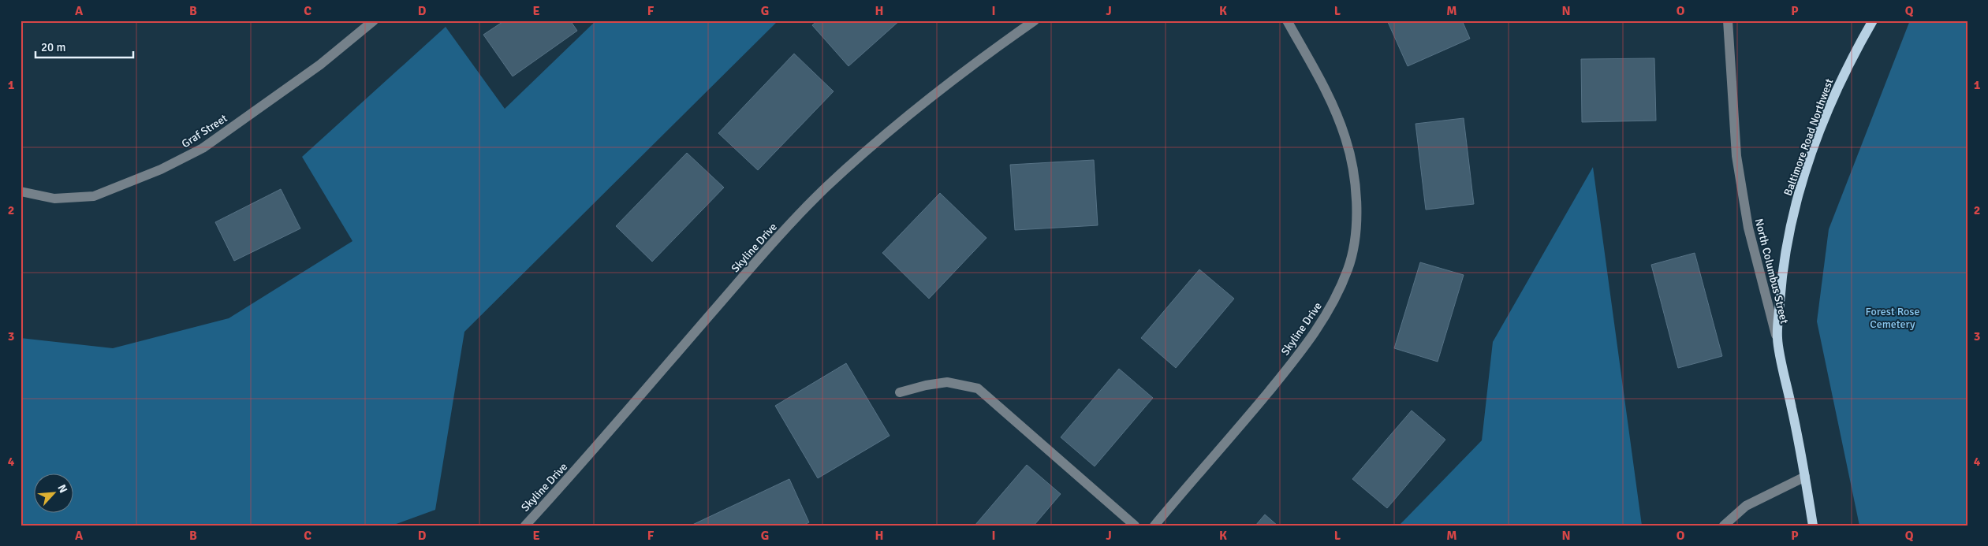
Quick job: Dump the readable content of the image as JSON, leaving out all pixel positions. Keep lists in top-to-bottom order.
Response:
{
  "streets": {
    "main road": ["Baltimore Road Northwest", "North Columbus Street"],
    "street": ["Graf Street", "Skyline Drive"]
  },
  "crossings": [
    ["Baltimore Road Northwest", "North Columbus Street"]
  ],
  "parks": ["Forest Rose Cemetery"],
  "scale_bar": "20 m",
  "north": "top right",
  "grid": {
    "columns": [
      "A",
      "B",
      "C",
      "D",
      "E",
      "F",
      "G",
      "H",
      "I",
      "J",
      "K",
      "L",
      "M",
      "N",
      "O",
      "P",
      "Q"
    ],
    "rows": [
      "1",
      "2",
      "3",
      "4"
    ]
  }
}
